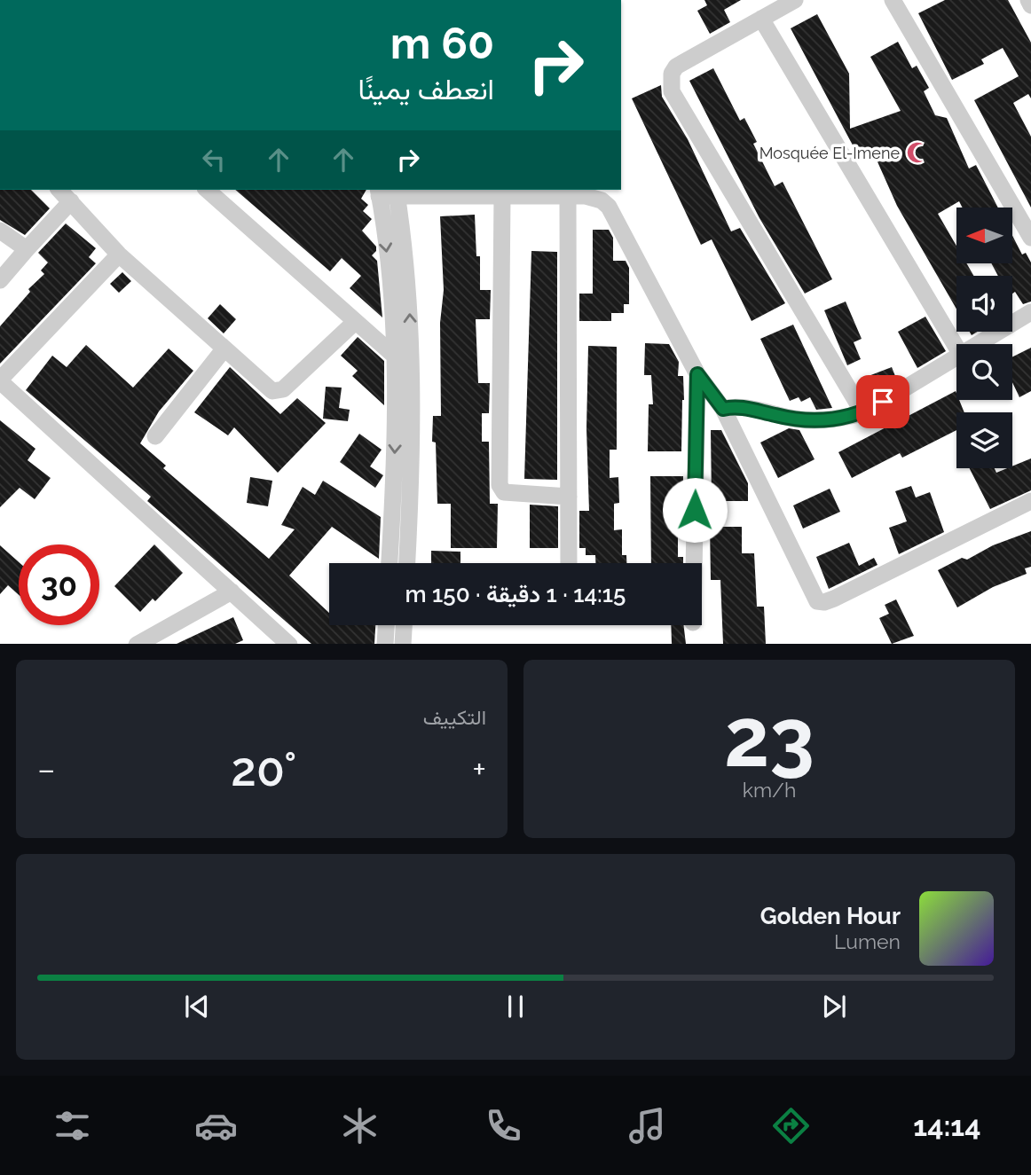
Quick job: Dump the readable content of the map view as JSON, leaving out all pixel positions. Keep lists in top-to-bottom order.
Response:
{
  "places": {
    "mosque": ["Mosquée El-Imene"]
  },
  "north": "left",
  "page": {
    "turn": ["60 m", "انعطف يمينًا"],
    "limit": "30",
    "trip": "14:15 · 1 دقيقة · 150 m",
    "tile": [
      ["23", "km/h"],
      "التكييف"
    ],
    "heat": ["−", "20°", "+"],
    "song": ["Golden Hour", "Lumen"],
    "tabs": "14:14"
  }
}
